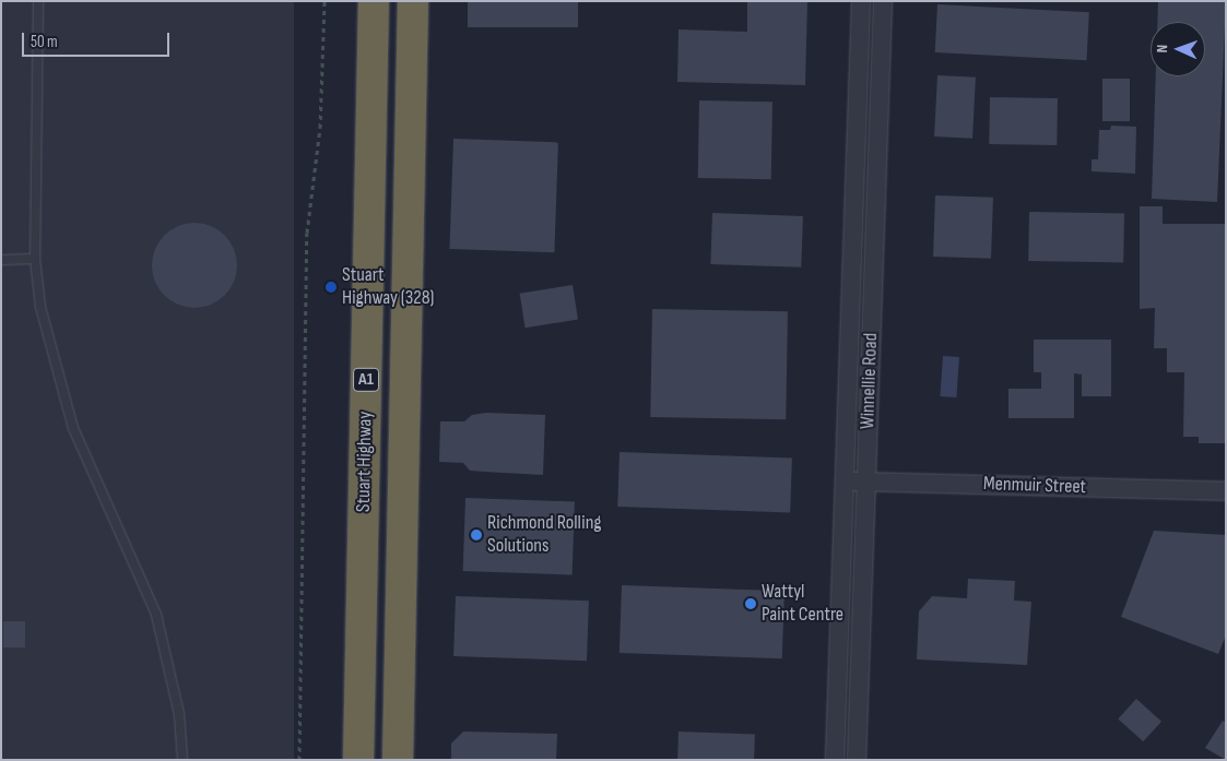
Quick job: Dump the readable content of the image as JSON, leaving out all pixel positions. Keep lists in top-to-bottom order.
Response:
{
  "streets": {
    "highway": ["A1", "Stuart Highway"],
    "street": ["Winnellie Road", "Menmuir Street"]
  },
  "crossings": [
    ["Winnellie Road", "Menmuir Street"]
  ],
  "places": ["Stuart Highway (328)", "Richmond Rolling Solutions", "Wattyl Paint Centre"],
  "scale_bar": "50 m",
  "north": "left"
}
